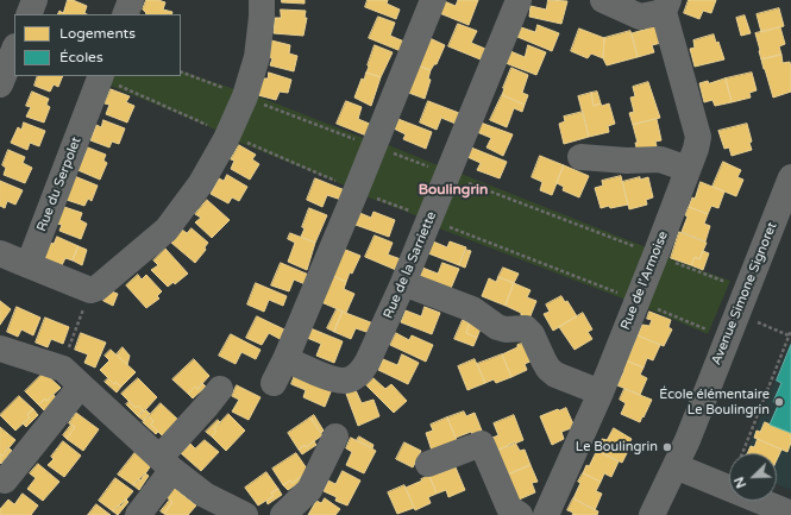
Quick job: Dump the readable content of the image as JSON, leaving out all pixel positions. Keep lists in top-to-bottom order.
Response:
{
  "streets": {
    "street": [
      "Rue du Serpolet",
      "Rue de la Sarriette",
      "Rue de l'Armoise",
      "Avenue Simone Signoret"
    ]
  },
  "districts": ["Boulingrin"],
  "places": ["École élémentaire Le Boulingrin", "Le Boulingrin"],
  "legend": ["Logements", "Écoles"],
  "north": "bottom left"
}
